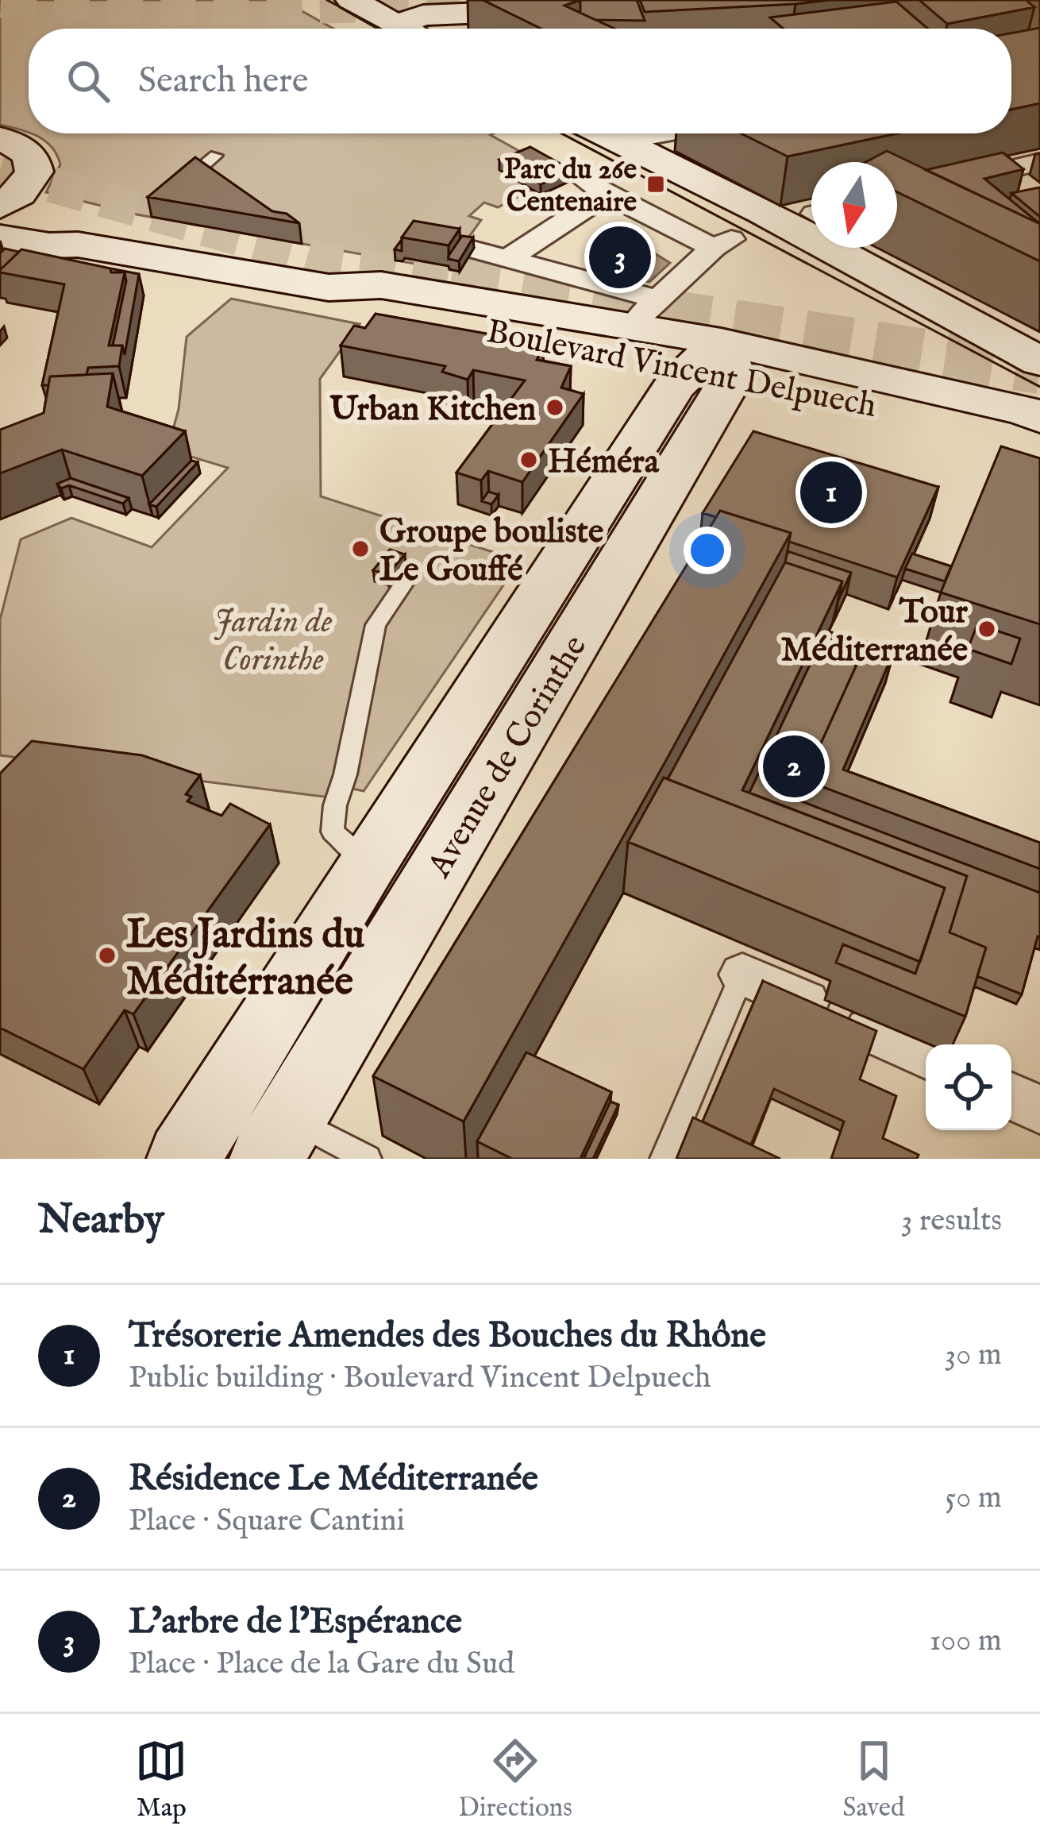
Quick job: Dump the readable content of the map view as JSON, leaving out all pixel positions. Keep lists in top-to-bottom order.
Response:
{
  "streets": {
    "main road": ["Boulevard Vincent Delpuech", "Avenue de Corinthe"]
  },
  "crossings": [
    ["Boulevard Vincent Delpuech", "Avenue de Corinthe"]
  ],
  "parks": ["Jardin de Corinthe"],
  "places": {
    "transit": ["Parc du 26e Centenaire"],
    "other": [
      "Urban Kitchen",
      "Héméra",
      "Groupe bouliste Le Gouffé",
      "Tour Méditerranée",
      "Les Jardins du Méditérranée"
    ]
  },
  "north": "bottom",
  "page": {
    "search": "Search here",
    "pins": ["3", "1", "2"],
    "heading": ["Nearby", "3 results"],
    "list": [
      {
        "mark": "1",
        "name": "Trésorerie Amendes des Bouches du Rhône",
        "note": "Public building · Boulevard Vincent Delpuech",
        "value": "30 m"
      },
      {
        "mark": "2",
        "name": "Résidence Le Méditerranée",
        "note": "Place · Square Cantini",
        "value": "50 m"
      },
      {
        "mark": "3",
        "name": "L’arbre de l’Espérance",
        "note": "Place · Place de la Gare du Sud",
        "value": "100 m"
      }
    ],
    "nav": ["Map", "Directions", "Saved"]
  }
}
